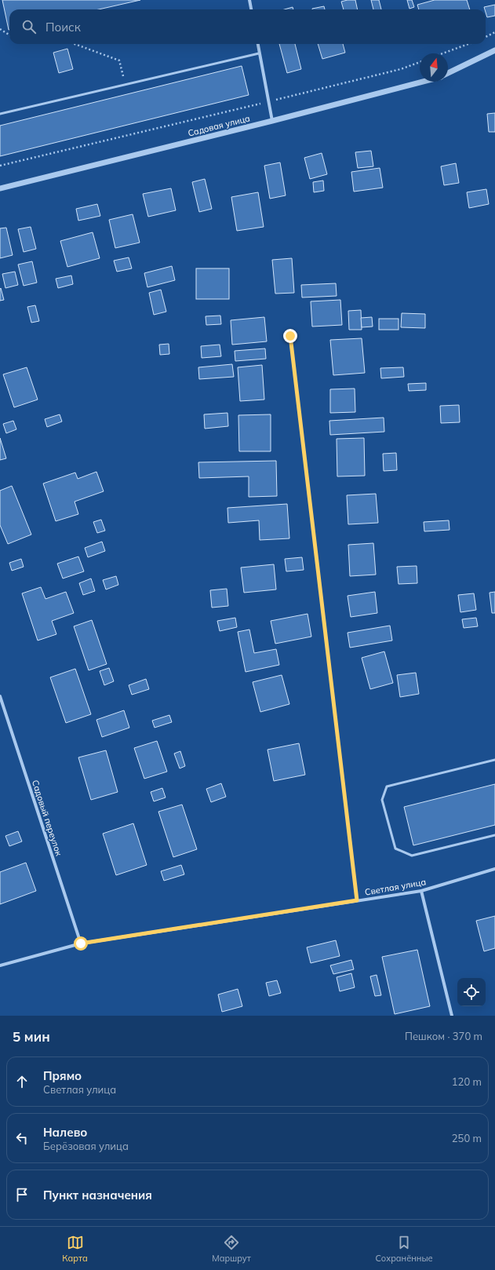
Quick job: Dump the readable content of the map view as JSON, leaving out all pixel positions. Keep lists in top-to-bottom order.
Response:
{
  "streets": {
    "street": ["Садовая улица", "Садовый переулок", "Светлая улица"]
  },
  "crossings": [
    ["Садовый переулок", "Светлая улица"]
  ],
  "north": "top",
  "page": {
    "search": "Поиск",
    "heading": ["5 мин", "Пешком · 370 m"],
    "list": [
      ["Прямо", "Светлая улица", "120 m"],
      ["Налево", "Берёзовая улица", "250 m"],
      "Пункт назначения"
    ],
    "nav": ["Карта", "Маршрут", "Сохранённые"]
  }
}
